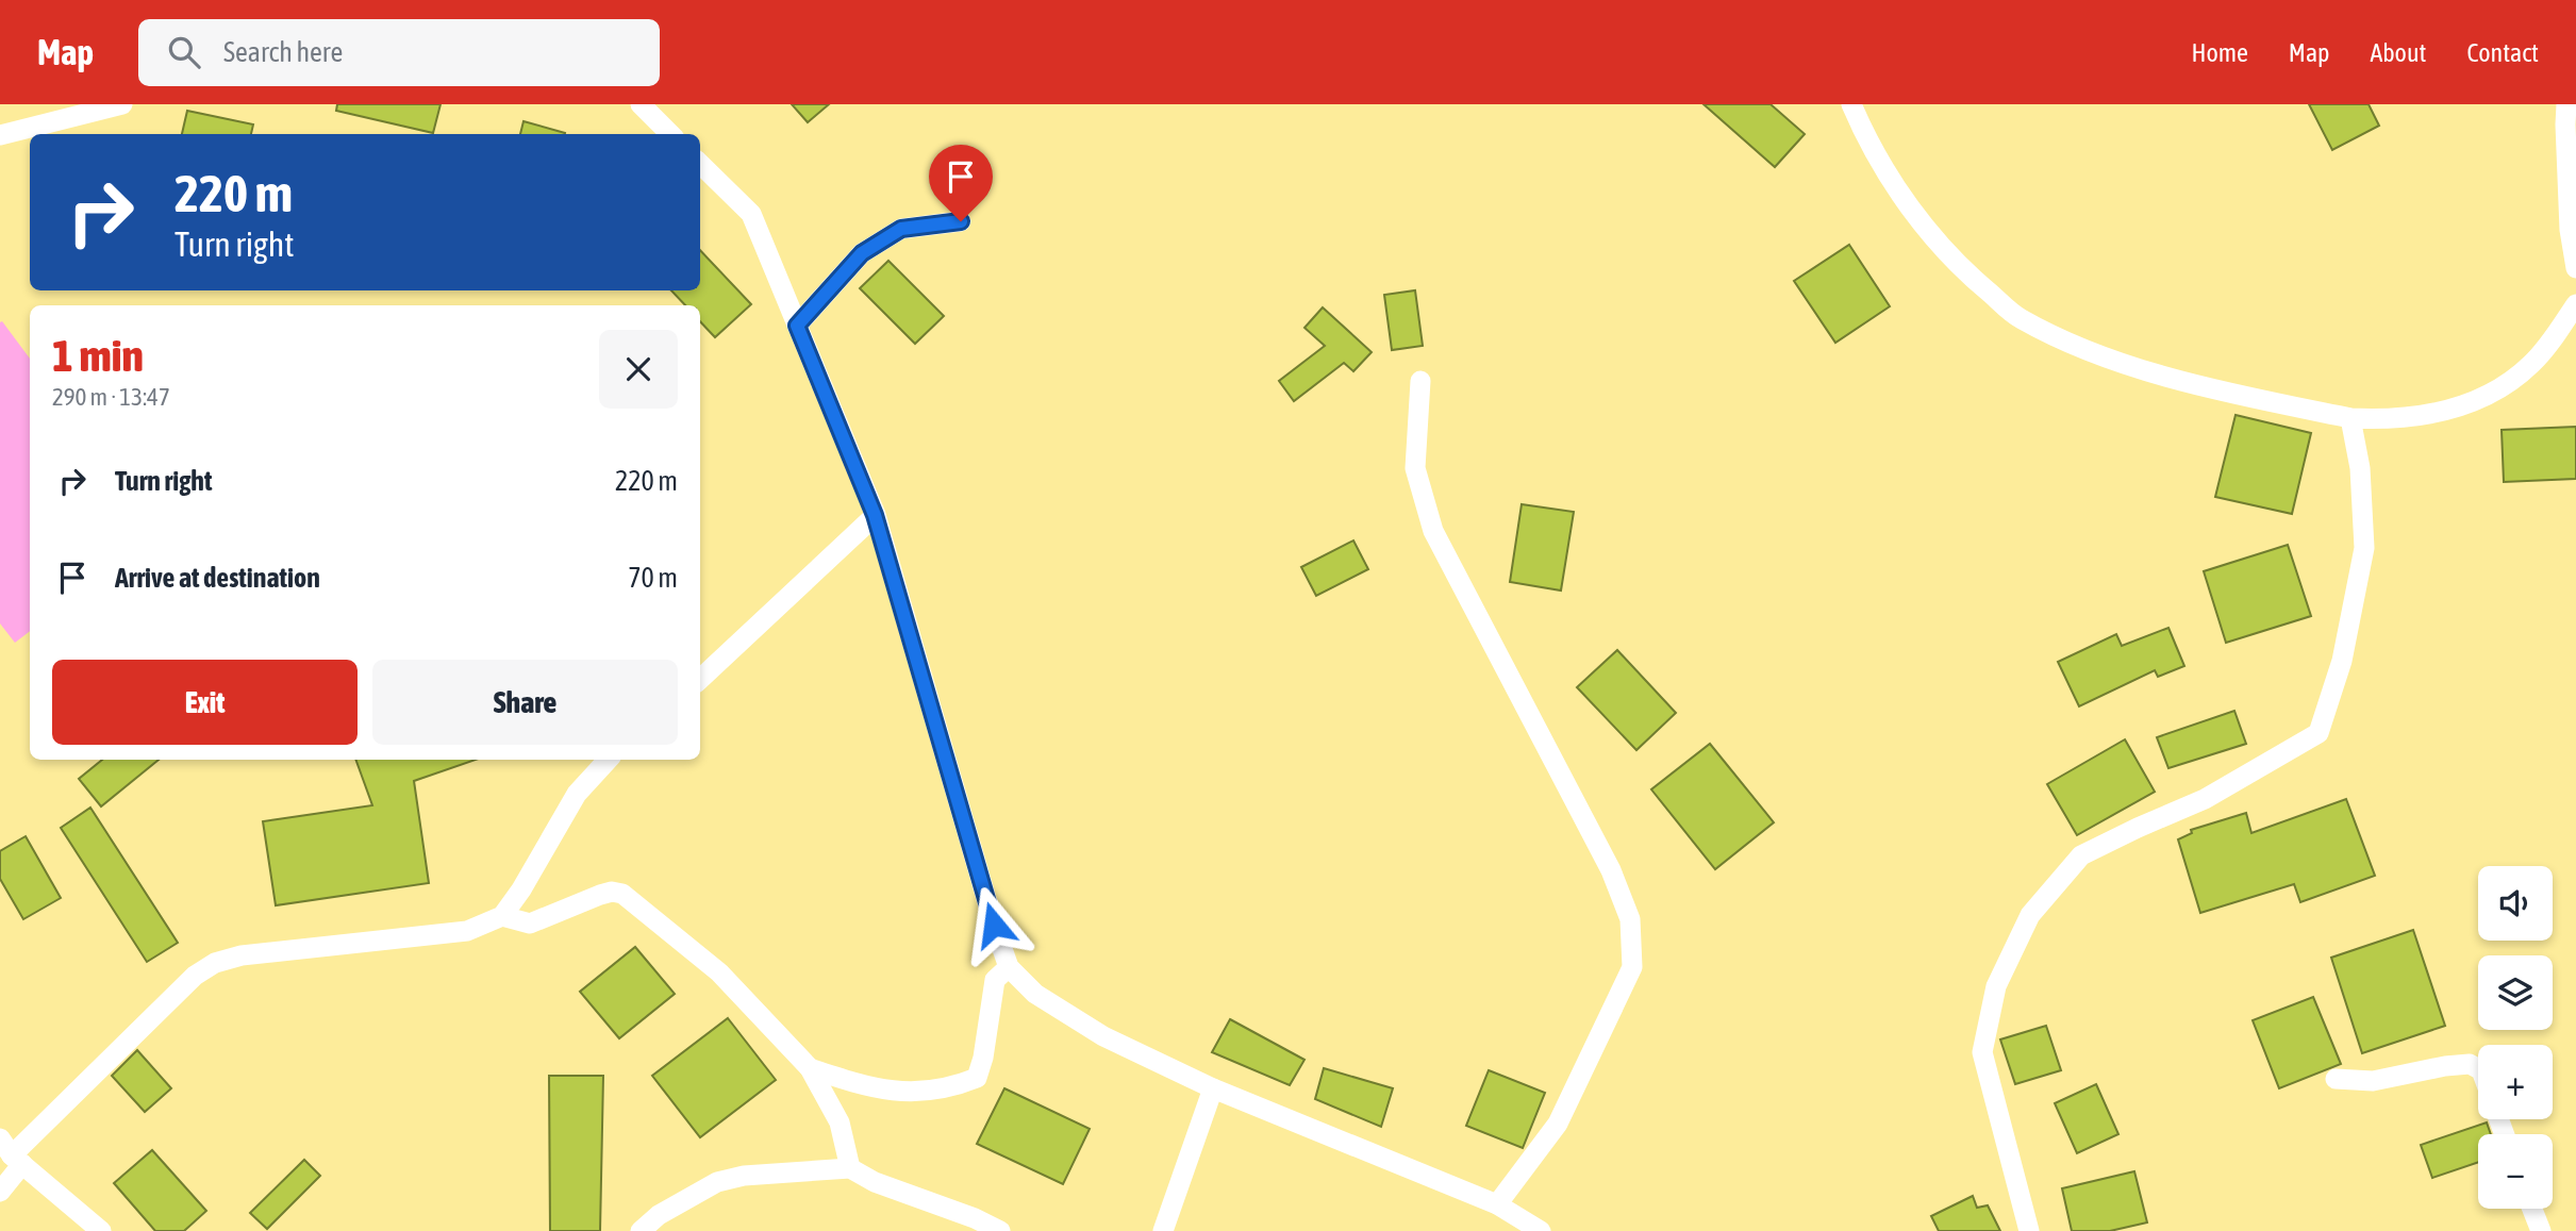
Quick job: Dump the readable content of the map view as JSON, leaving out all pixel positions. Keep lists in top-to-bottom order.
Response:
{
  "page": {
    "header": "Map",
    "search": "Search here",
    "nav": [
      "Home",
      "Map",
      "About",
      "Contact"
    ],
    "turn": ["220 m", "Turn right"],
    "heading": ["1 min", "290 m · 13:47"],
    "list": [
      {
        "name": "Turn right",
        "value": "220 m"
      },
      {
        "name": "Arrive at destination",
        "value": "70 m"
      }
    ],
    "buttons": ["Exit", "Share"],
    "map_buttons": ["+", "−"]
  }
}
